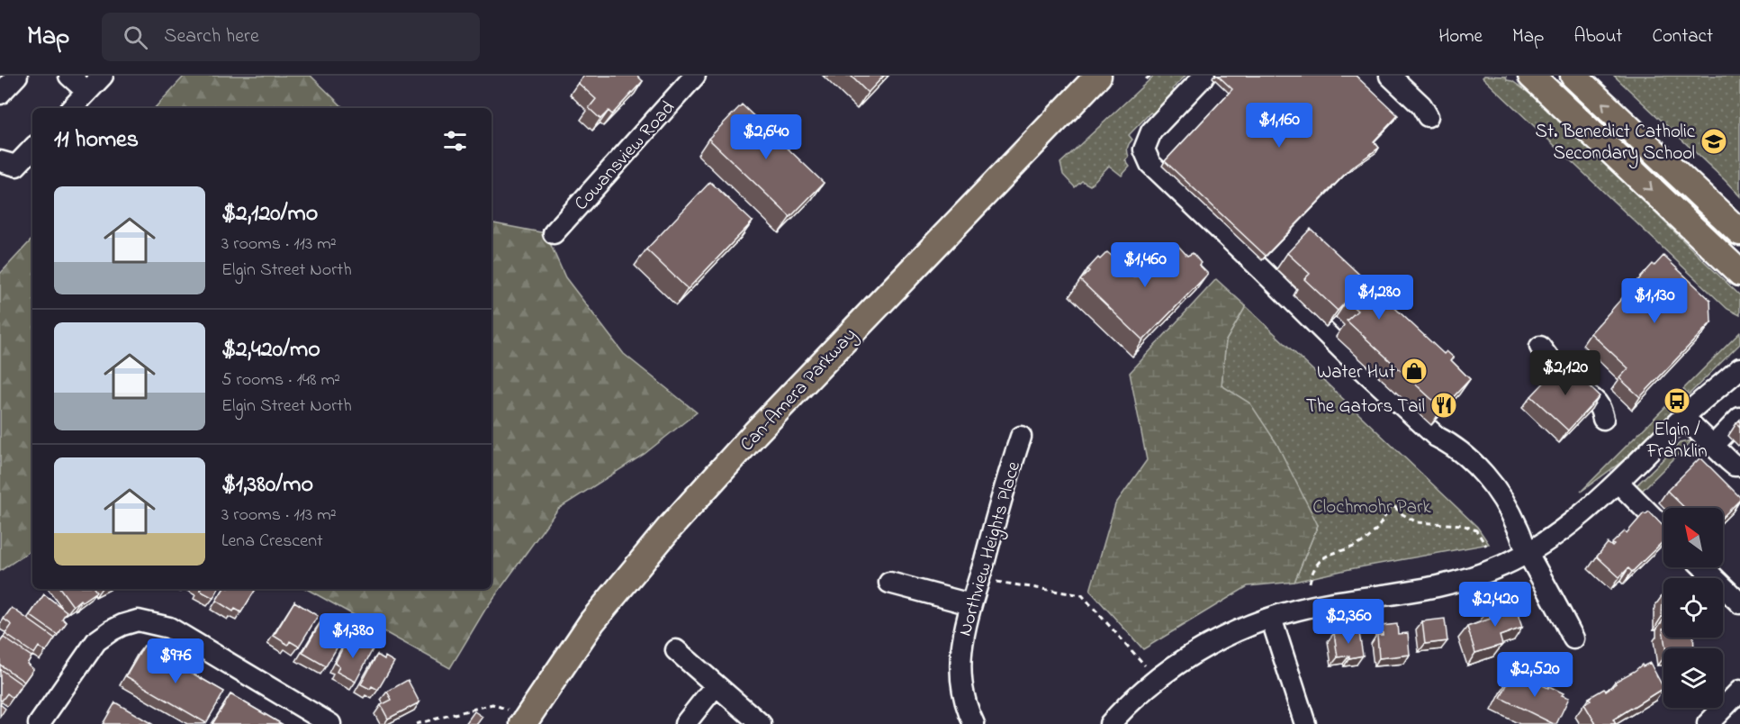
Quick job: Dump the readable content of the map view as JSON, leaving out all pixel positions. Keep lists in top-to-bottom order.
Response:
{
  "streets": {
    "main road": ["Can-Amera Parkway"],
    "street": ["Cowansview Road", "Northview Heights Place"]
  },
  "parks": ["Clochmohr Park"],
  "places": {
    "school or university": ["St. Benedict Catholic Secondary School"],
    "shop": ["Water Hut"],
    "bus stop": ["Elgin / Franklin"],
    "restaurant": ["The Gators Tail"]
  },
  "north": "top left",
  "page": {
    "header": "Map",
    "search": "Search here",
    "nav": [
      "Home",
      "Map",
      "About",
      "Contact"
    ],
    "price": [
      "$1,160",
      "$2,640",
      "$1,460",
      "$1,280",
      "$1,130",
      "$2,120",
      "$2,420",
      "$2,360",
      "$1,380",
      "$976",
      "$2,520"
    ],
    "heading": "11 homes",
    "list": [
      {
        "name": "$2,120/mo",
        "note": "3 rooms · 113 m² · Elgin Street North"
      },
      {
        "name": "$2,420/mo",
        "note": "5 rooms · 148 m² · Elgin Street North"
      },
      {
        "name": "$1,380/mo",
        "note": "3 rooms · 113 m² · Lena Crescent"
      }
    ]
  }
}
